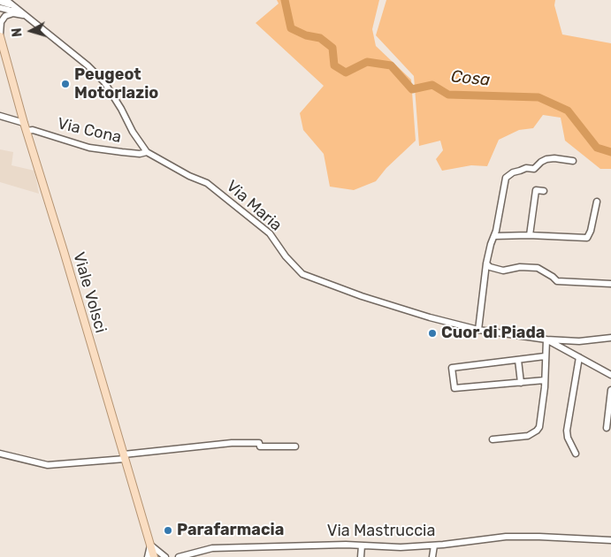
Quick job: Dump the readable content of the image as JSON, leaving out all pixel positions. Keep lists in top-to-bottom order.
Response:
{
  "streets": {
    "main road": ["Viale Volsci"],
    "street": ["Via Cona", "Via Maria", "Via Mastruccia"]
  },
  "crossings": [
    ["Via Cona", "Via Maria"],
    ["Via Cona", "Viale Volsci"]
  ],
  "water": ["Cosa"],
  "places": ["Peugeot Motorlazio", "Cuor di Piada", "Parafarmacia"],
  "north": "left"
}
